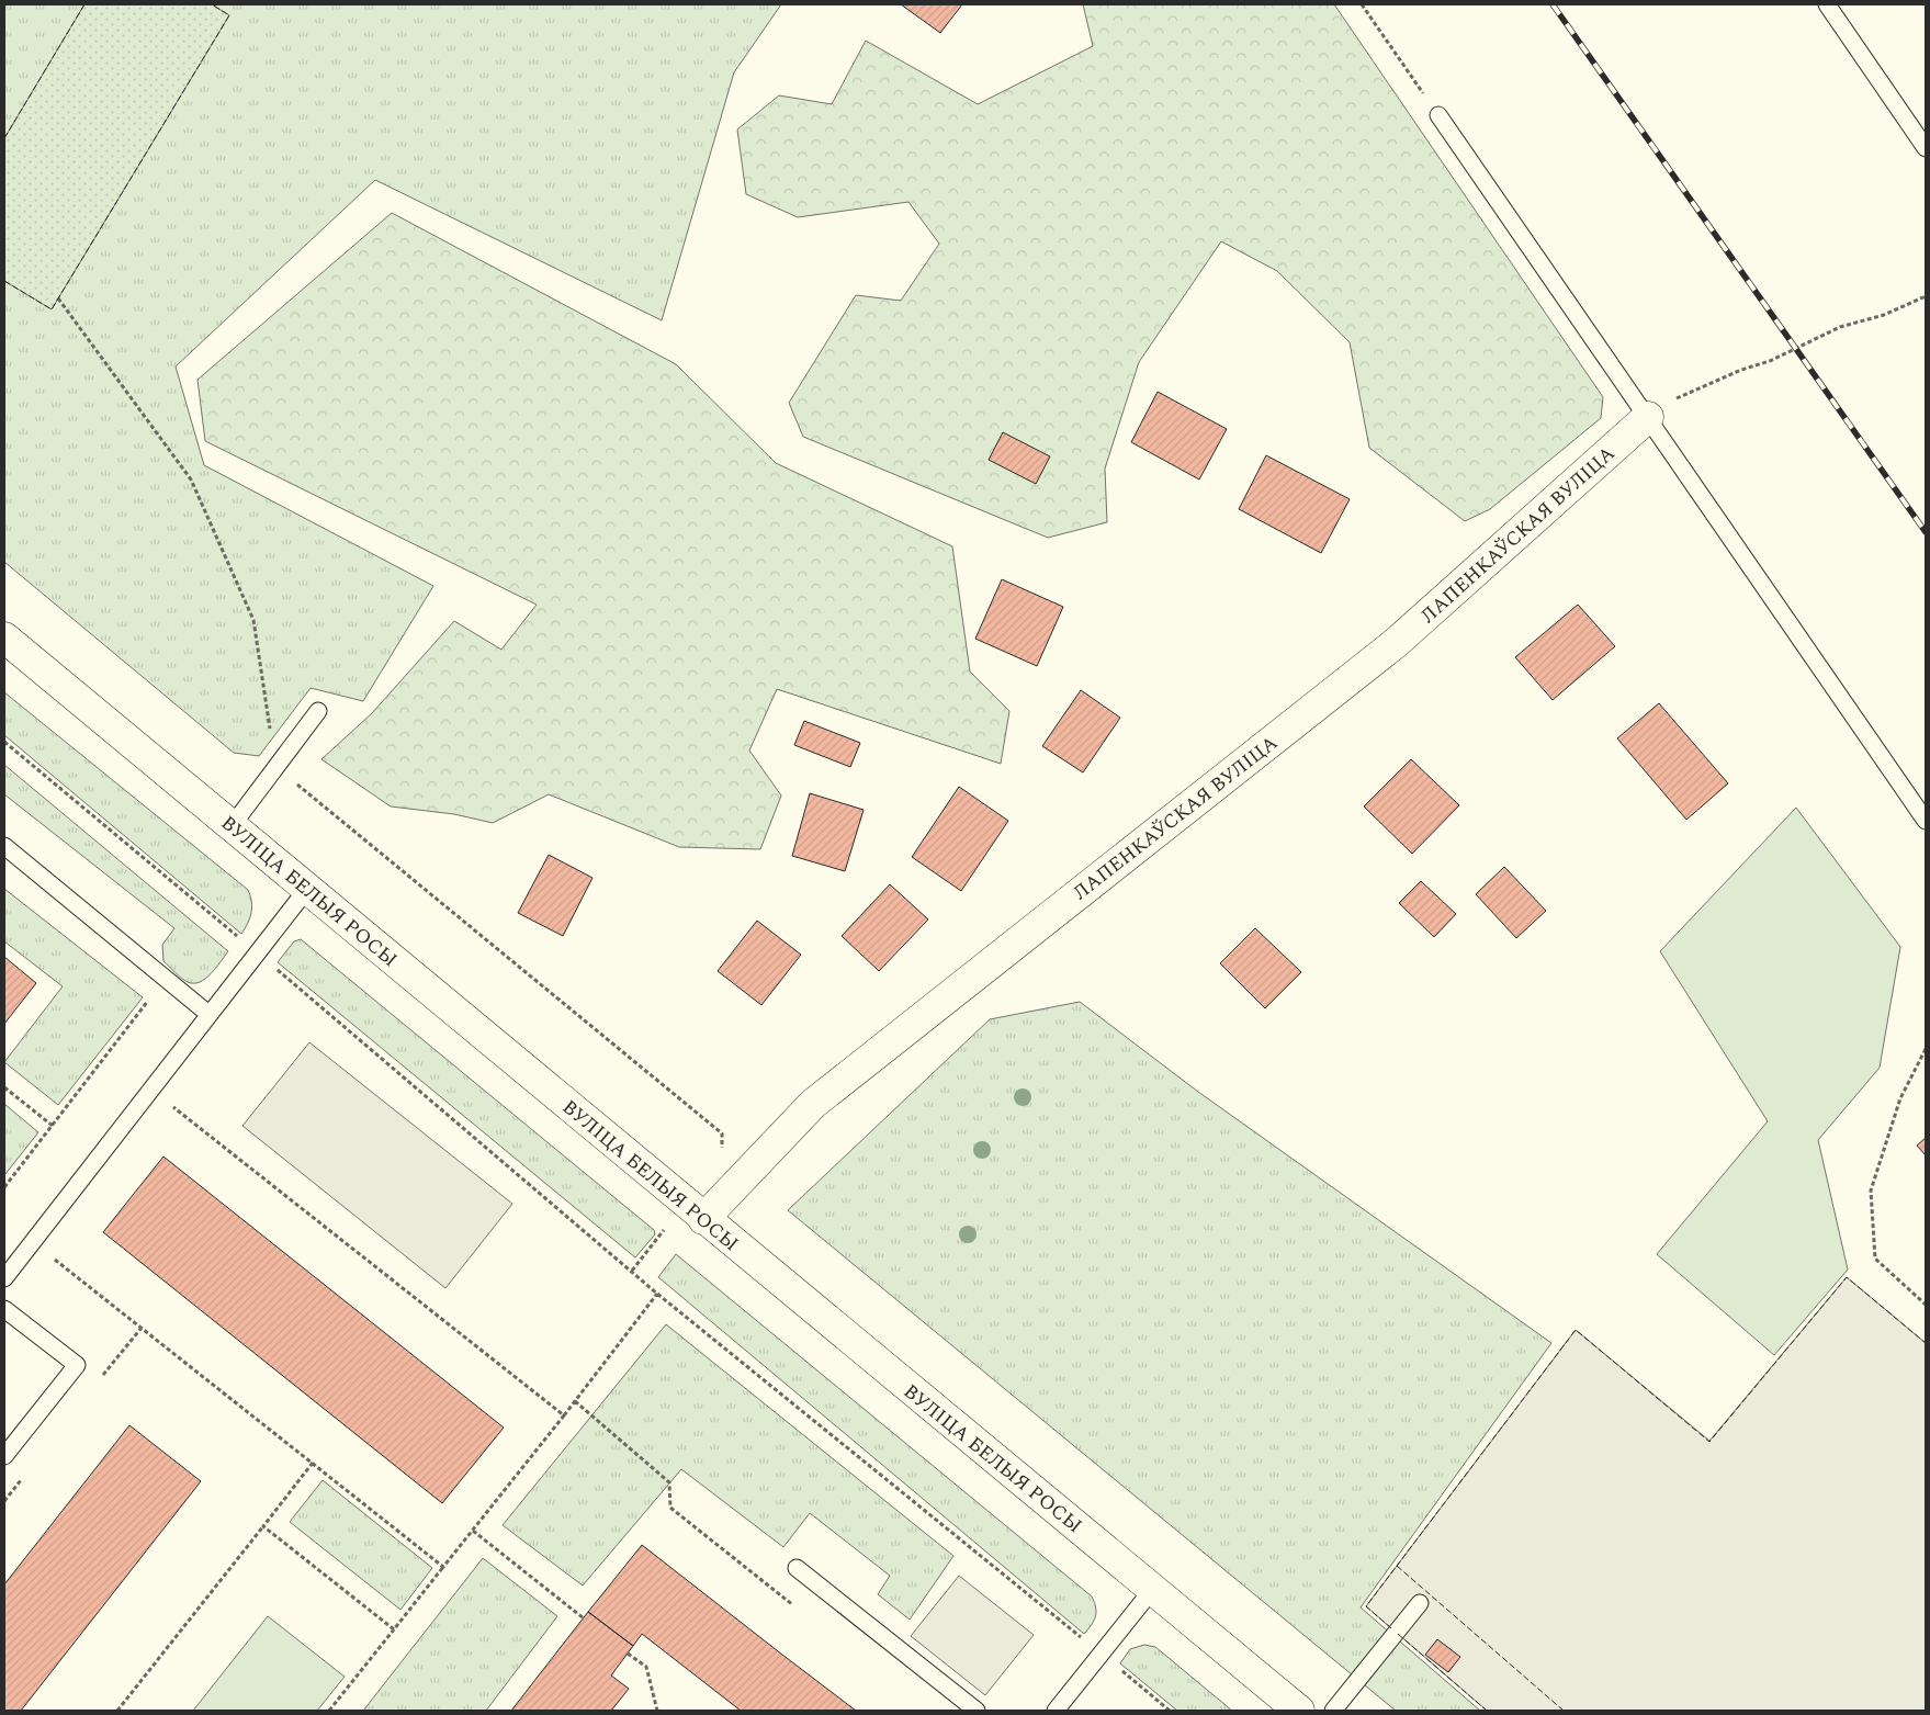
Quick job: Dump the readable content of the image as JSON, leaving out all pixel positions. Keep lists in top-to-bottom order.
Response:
{
  "streets": {
    "main road": ["ЛАПЕНКАЎСКАЯ ВУЛІЦА", "ВУЛІЦА БЕЛЫЯ РОСЫ"]
  },
  "crossings": [
    ["ЛАПЕНКАЎСКАЯ ВУЛІЦА", "ВУЛІЦА БЕЛЫЯ РОСЫ"]
  ]
}
